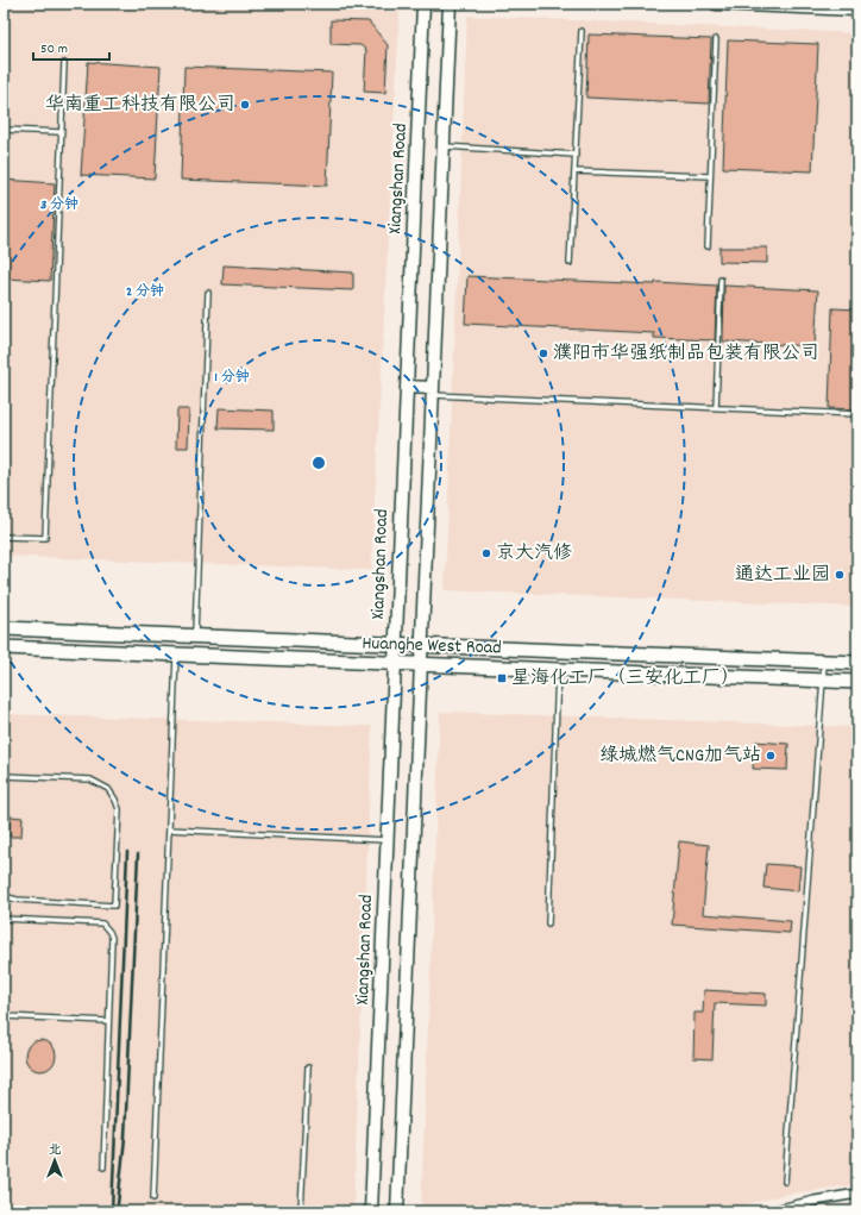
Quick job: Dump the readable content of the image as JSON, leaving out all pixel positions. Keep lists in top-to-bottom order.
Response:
{
  "streets": {
    "main road": ["Huanghe West Road"],
    "street": ["Xiangshan Road"]
  },
  "crossings": [
    ["Xiangshan Road", "Huanghe West Road"]
  ],
  "places": {
    "other": [
      "华南重工科技有限公司",
      "濮阳市华强纸制品包装有限公司",
      "京大汽修",
      "通达工业园",
      "绿城燃气CNG加气站"
    ],
    "transit": ["星海化工厂（三安化工厂）"]
  },
  "scale_bar": "50 m",
  "north": "top",
  "rings": ["3 分钟", "2 分钟", "1 分钟"]
}
